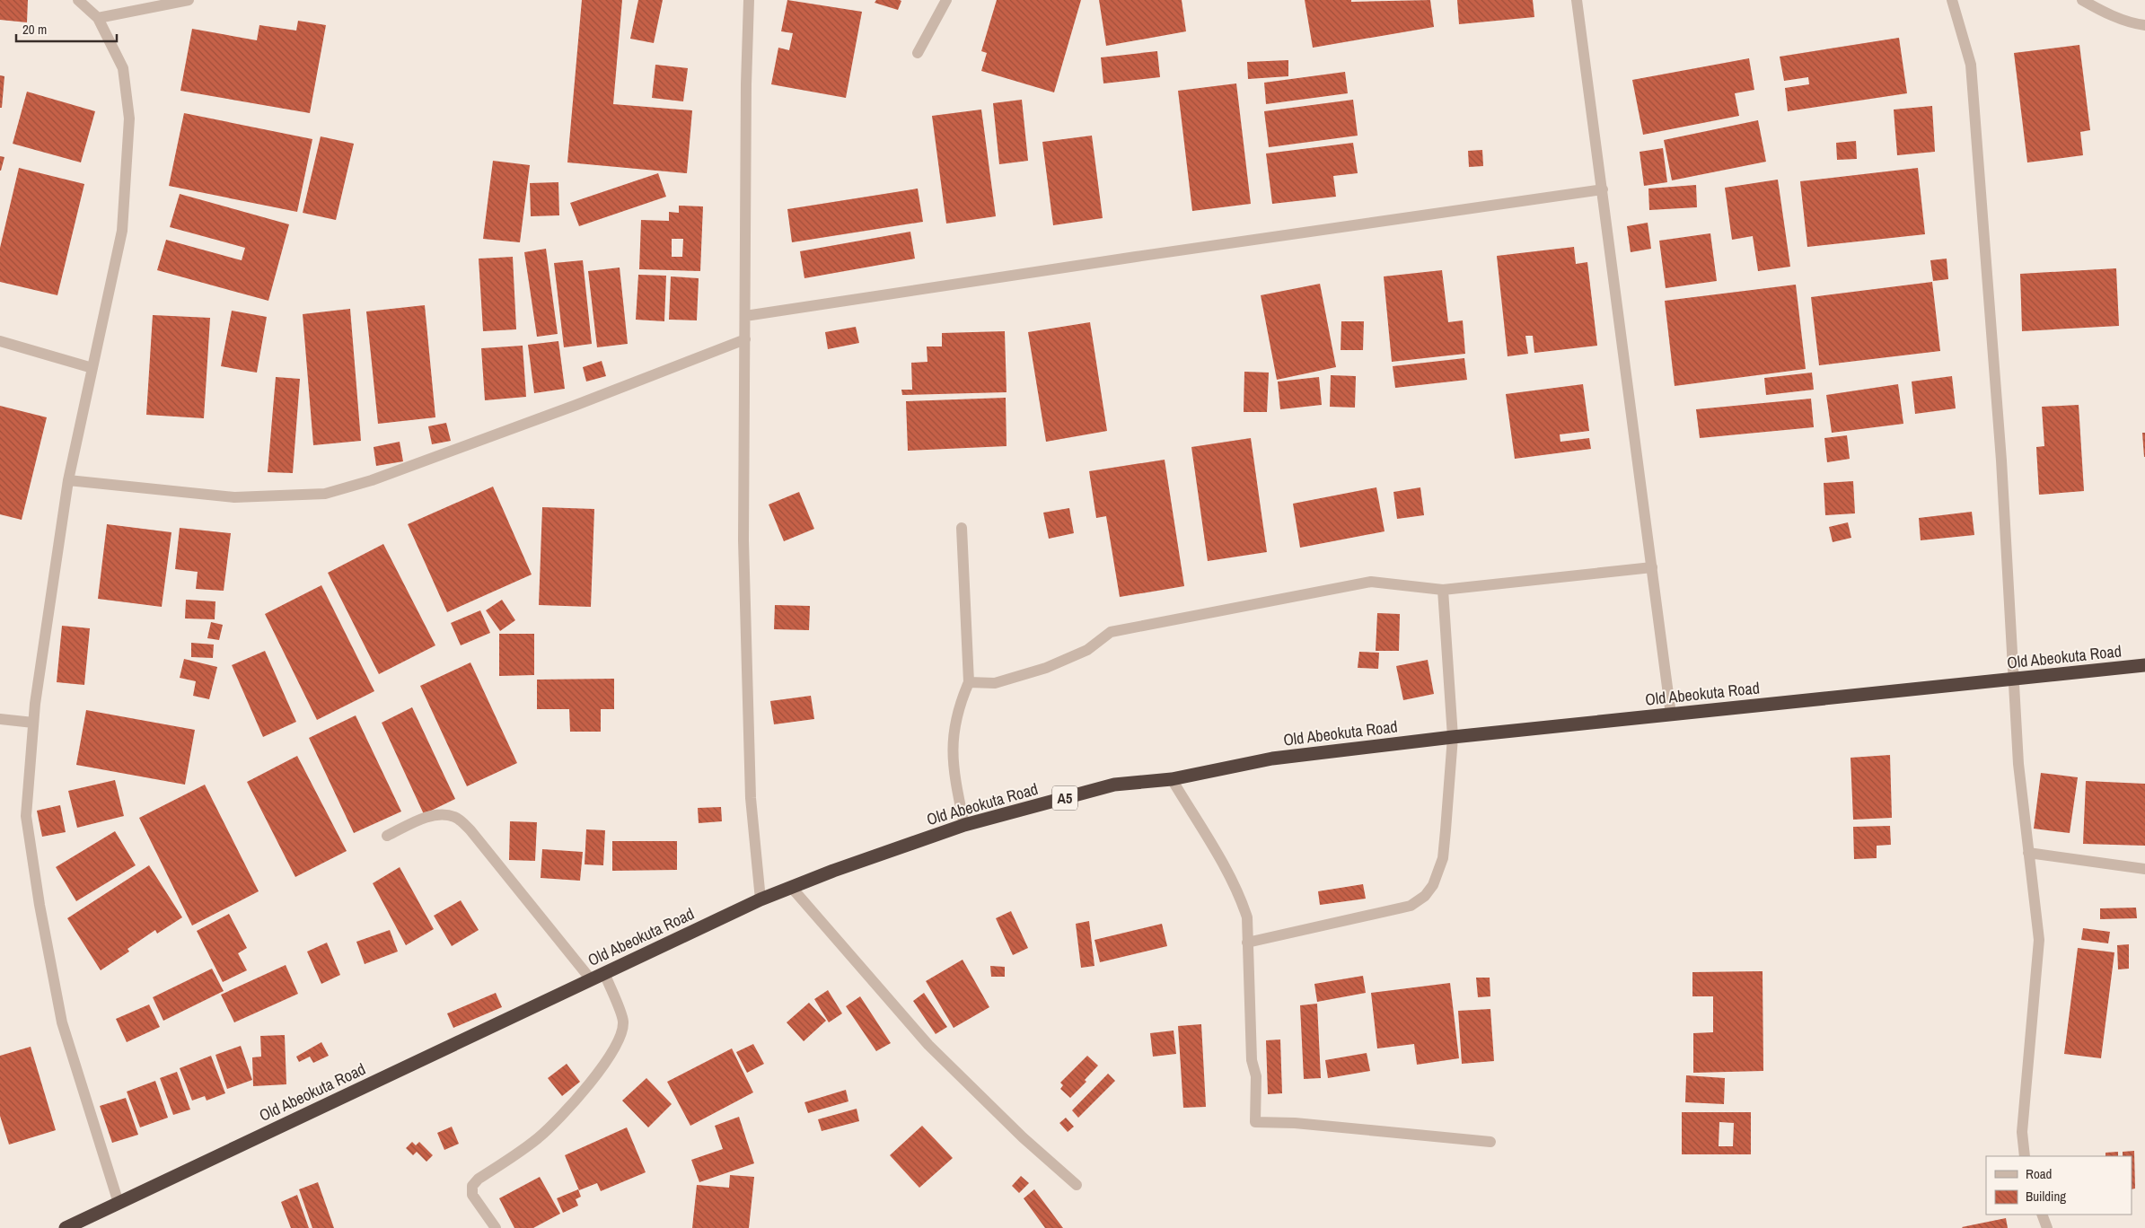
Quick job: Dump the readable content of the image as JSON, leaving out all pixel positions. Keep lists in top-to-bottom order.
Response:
{
  "streets": {
    "highway": ["Old Abeokuta Road", "A5"]
  },
  "legend": ["Road", "Building"],
  "scale_bar": "20 m"
}
